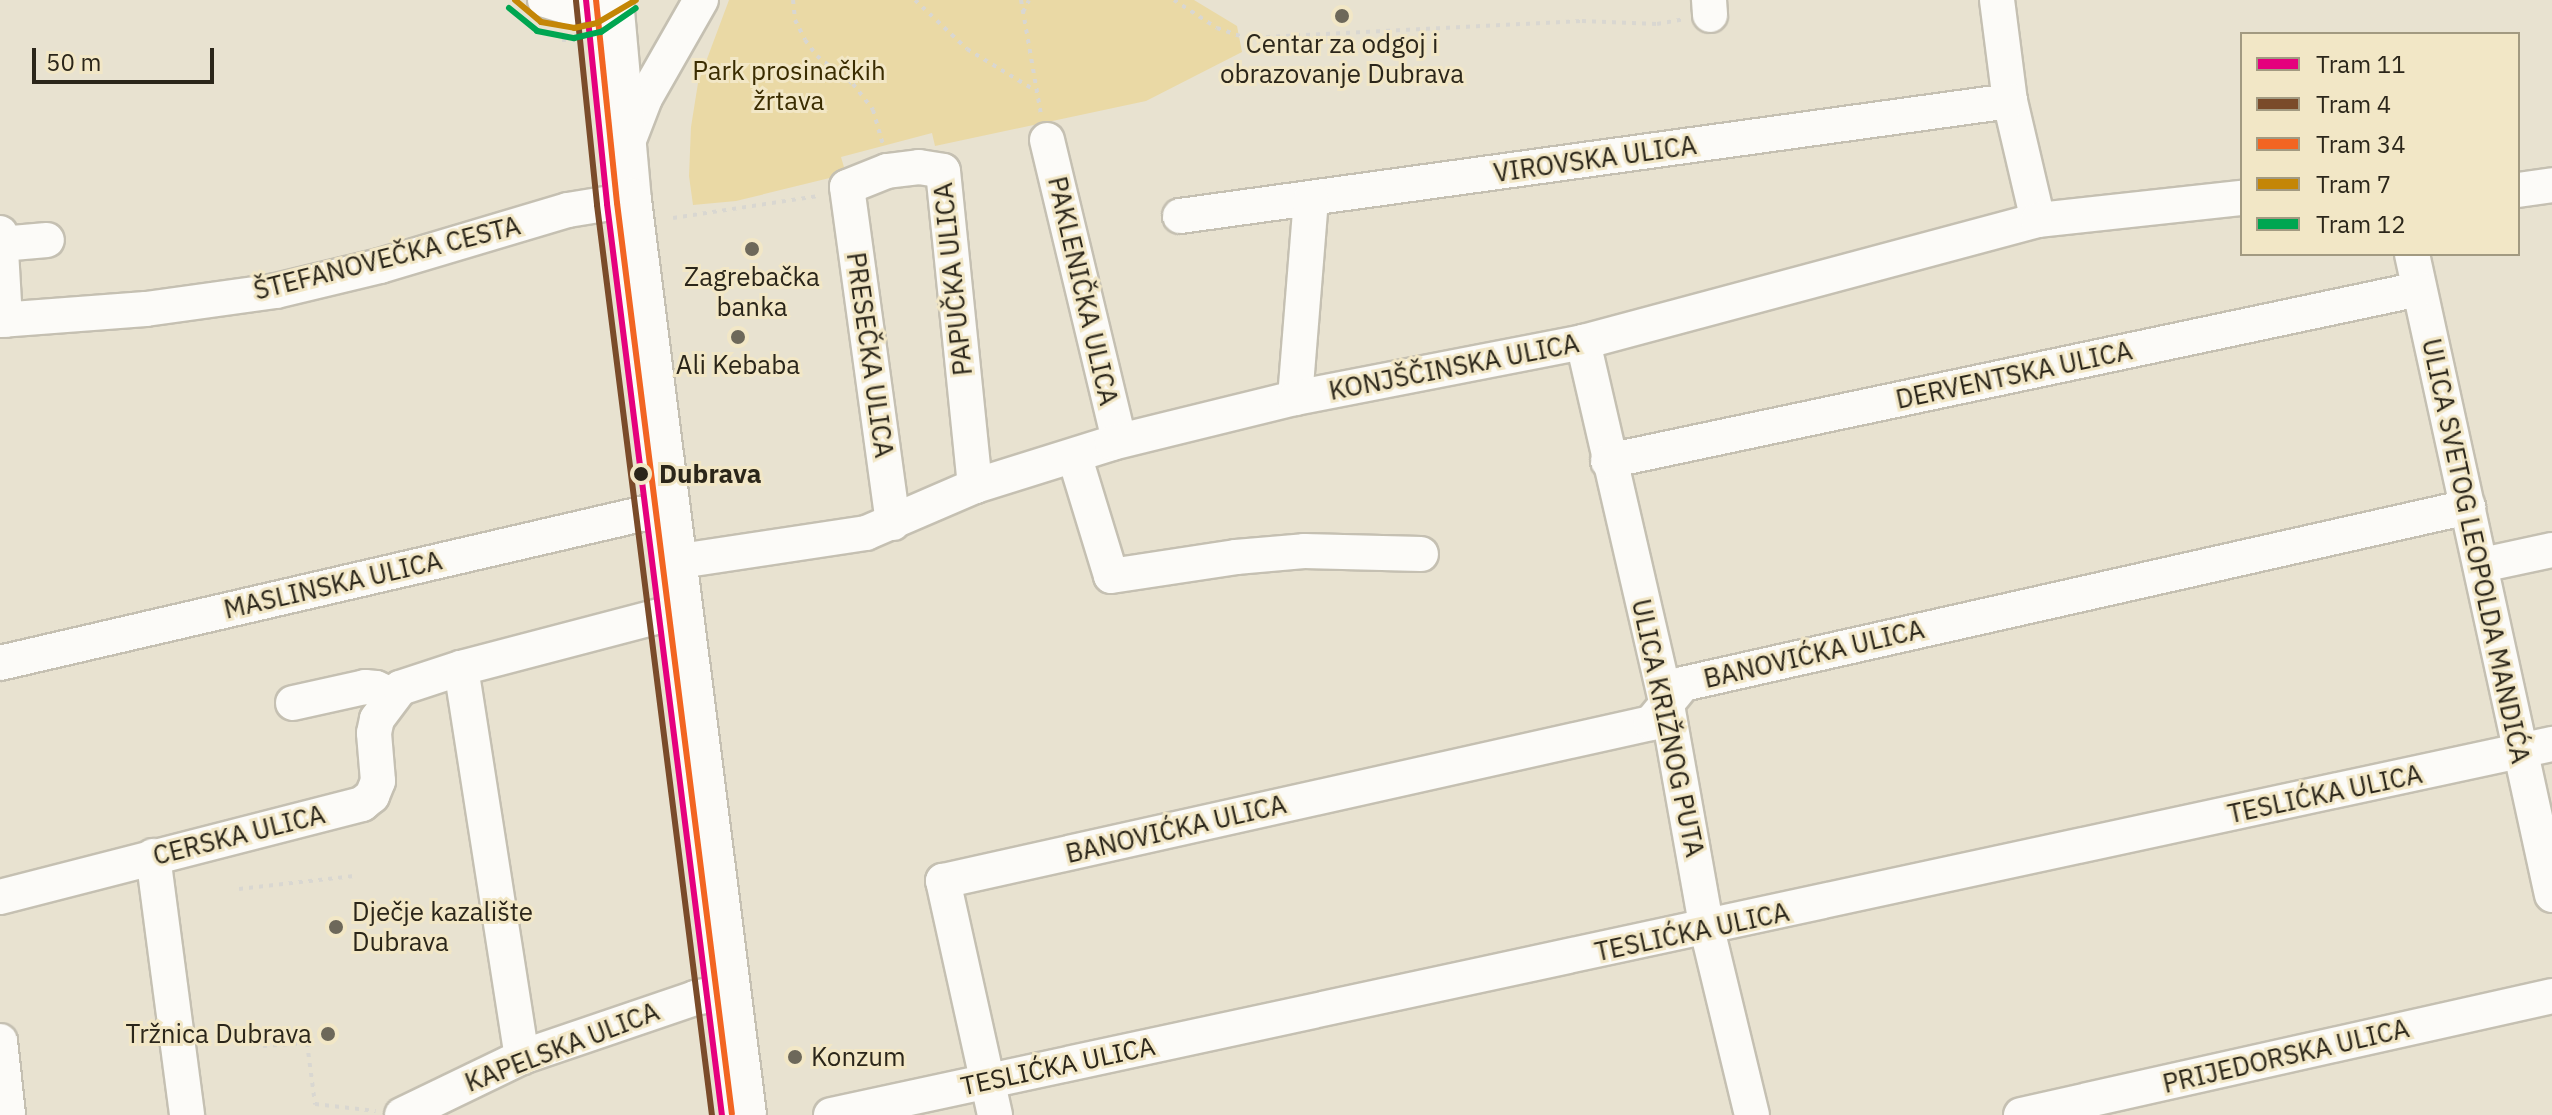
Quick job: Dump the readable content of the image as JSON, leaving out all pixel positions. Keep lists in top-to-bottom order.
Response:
{
  "streets": {
    "street": [
      "VIROVSKA ULICA",
      "ŠTEFANOVEČKA CESTA",
      "PAPUČKA ULICA",
      "PAKLENIČKA ULICA",
      "PRESEČKA ULICA",
      "KONJŠČINSKA ULICA",
      "DERVENTSKA ULICA",
      "ULICA SVETOG LEOPOLDA MANDIĆA",
      "MASLINSKA ULICA",
      "BANOVIĆKA ULICA",
      "ULICA KRIŽNOG PUTA",
      "TESLIĆKA ULICA",
      "CERSKA ULICA",
      "KAPELSKA ULICA",
      "PRIJEDORSKA ULICA"
    ]
  },
  "crossings": [
    ["PAPUČKA ULICA", "PRESEČKA ULICA"],
    ["PAPUČKA ULICA", "KONJŠČINSKA ULICA"],
    ["PAKLENIČKA ULICA", "KONJŠČINSKA ULICA"],
    ["PRESEČKA ULICA", "KONJŠČINSKA ULICA"],
    ["KONJŠČINSKA ULICA", "ULICA KRIŽNOG PUTA"],
    ["DERVENTSKA ULICA", "ULICA SVETOG LEOPOLDA MANDIĆA"],
    ["DERVENTSKA ULICA", "ULICA KRIŽNOG PUTA"],
    ["ULICA SVETOG LEOPOLDA MANDIĆA", "BANOVIĆKA ULICA"],
    ["ULICA SVETOG LEOPOLDA MANDIĆA", "TESLIĆKA ULICA"],
    ["BANOVIĆKA ULICA", "ULICA KRIŽNOG PUTA"],
    ["BANOVIĆKA ULICA", "TESLIĆKA ULICA"],
    ["ULICA KRIŽNOG PUTA", "TESLIĆKA ULICA"]
  ],
  "parks": ["Park prosinačkih žrtava"],
  "places": [
    "Centar za odgoj i obrazovanje Dubrava",
    "Zagrebačka banka",
    "Ali Kebaba",
    "Dubrava",
    "Dječje kazalište Dubrava",
    "Tržnica Dubrava",
    "Konzum"
  ],
  "lines": [
    "tram line 11",
    "tram line 34",
    "tram line 7",
    "tram line 4",
    "tram line 12"
  ],
  "legend": [
    "Tram 11",
    "Tram 4",
    "Tram 34",
    "Tram 7",
    "Tram 12"
  ],
  "scale_bar": "50 m"
}
